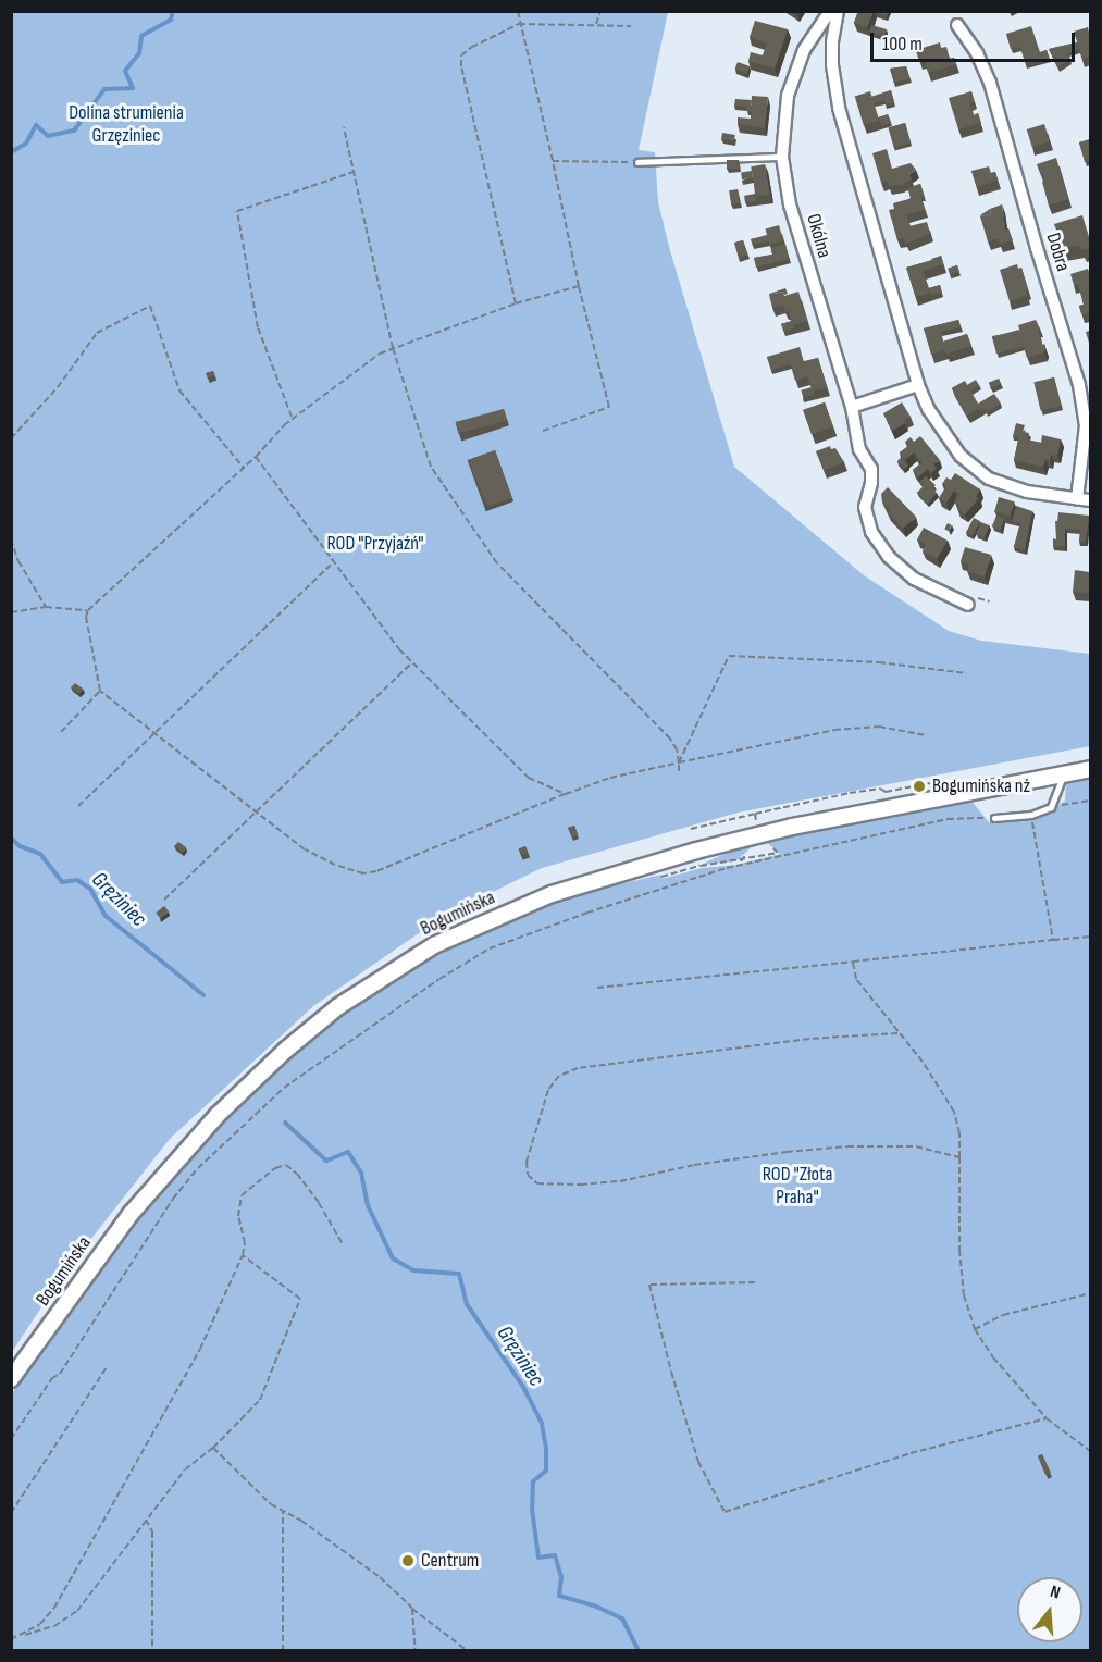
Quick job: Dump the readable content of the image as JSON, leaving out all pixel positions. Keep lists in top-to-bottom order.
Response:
{
  "streets": {
    "street": ["Okólna", "Dobra", "Bogumińska"]
  },
  "water": ["Gręziniec"],
  "parks": ["Dolina strumienia Grzęziniec", "ROD \"Przyjaźń\"", "ROD \"Złota Praha\""],
  "places": ["Bogumińska nż", "Centrum"],
  "scale_bar": "100 m",
  "north": "top"
}
